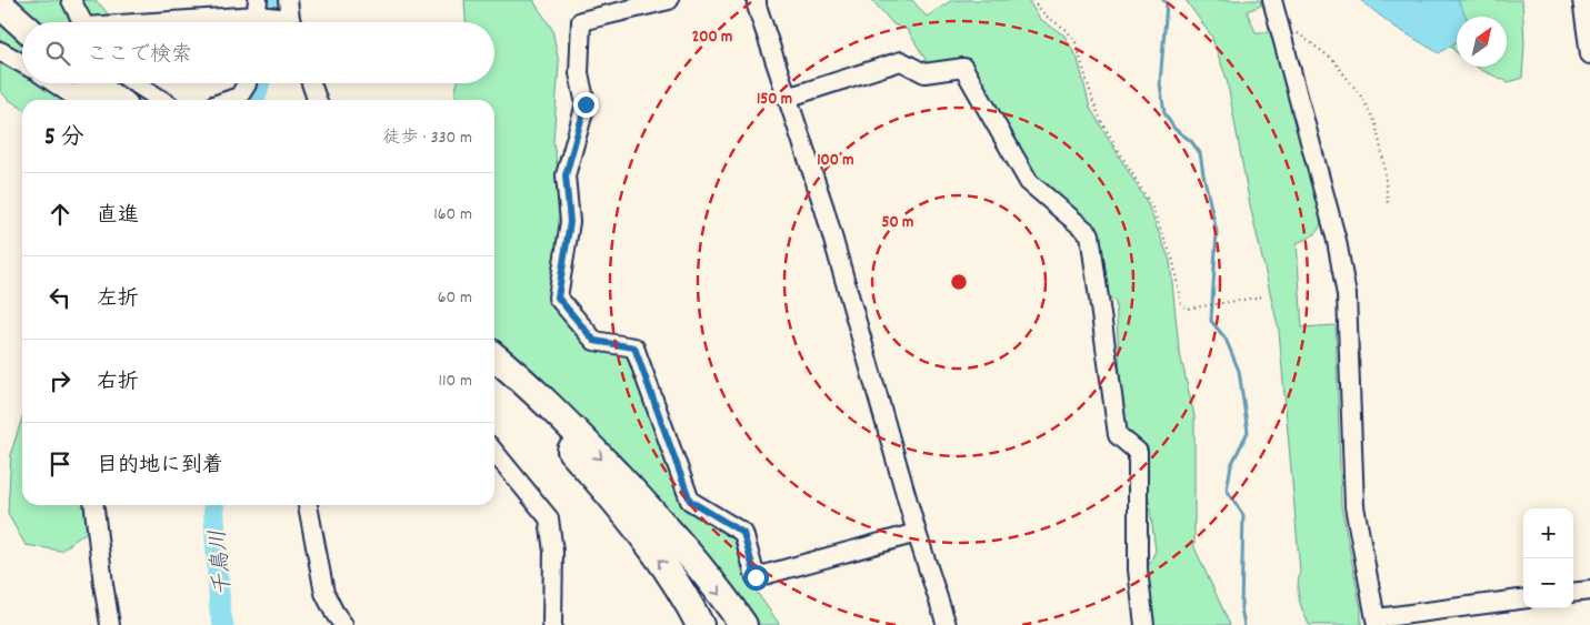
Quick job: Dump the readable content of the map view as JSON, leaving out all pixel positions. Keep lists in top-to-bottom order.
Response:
{
  "water": ["千鳥川"],
  "north": "top right",
  "page": {
    "search": "ここで検索",
    "heading": ["5 分", "徒歩 · 330 m"],
    "list": [
      ["直進", "160 m"],
      ["左折", "60 m"],
      ["右折", "110 m"],
      "目的地に到着"
    ],
    "map_buttons": ["+", "−"]
  },
  "rings": [
    "200 m",
    "150 m",
    "100 m",
    "50 m"
  ]
}
